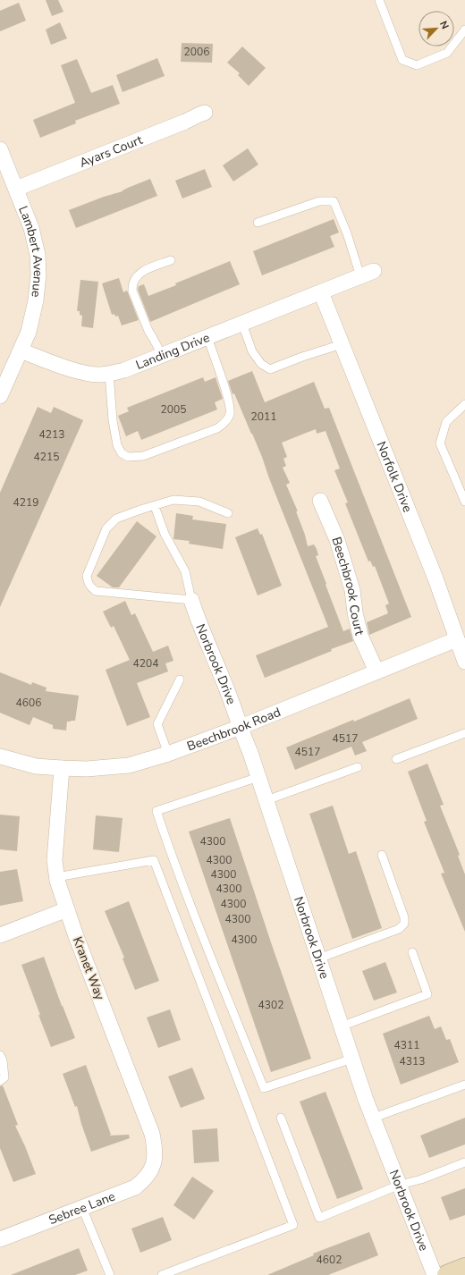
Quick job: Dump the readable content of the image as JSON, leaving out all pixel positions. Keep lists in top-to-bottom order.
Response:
{
  "streets": {
    "street": [
      "Ayars Court",
      "Lambert Avenue",
      "Landing Drive",
      "Norfolk Drive",
      "Beechbrook Court",
      "Norbrook Drive",
      "Beechbrook Road",
      "Kranet Way",
      "Sebree Lane"
    ]
  },
  "crossings": [
    ["Ayars Court", "Lambert Avenue"],
    ["Lambert Avenue", "Landing Drive"],
    ["Landing Drive", "Norfolk Drive"],
    ["Norfolk Drive", "Beechbrook Road"],
    ["Beechbrook Court", "Beechbrook Road"],
    ["Norbrook Drive", "Beechbrook Road"],
    ["Beechbrook Road", "Kranet Way"],
    ["Kranet Way", "Sebree Lane"]
  ],
  "house_numbers": [
    "2006",
    "2005",
    "2011",
    "4213",
    "4215",
    "4219",
    "4204",
    "4606",
    "4517",
    "4517",
    "4300",
    "4300",
    "4300",
    "4300",
    "4300",
    "4300",
    "4300",
    "4302",
    "4311",
    "4313",
    "4602"
  ],
  "north": "top right"
}
